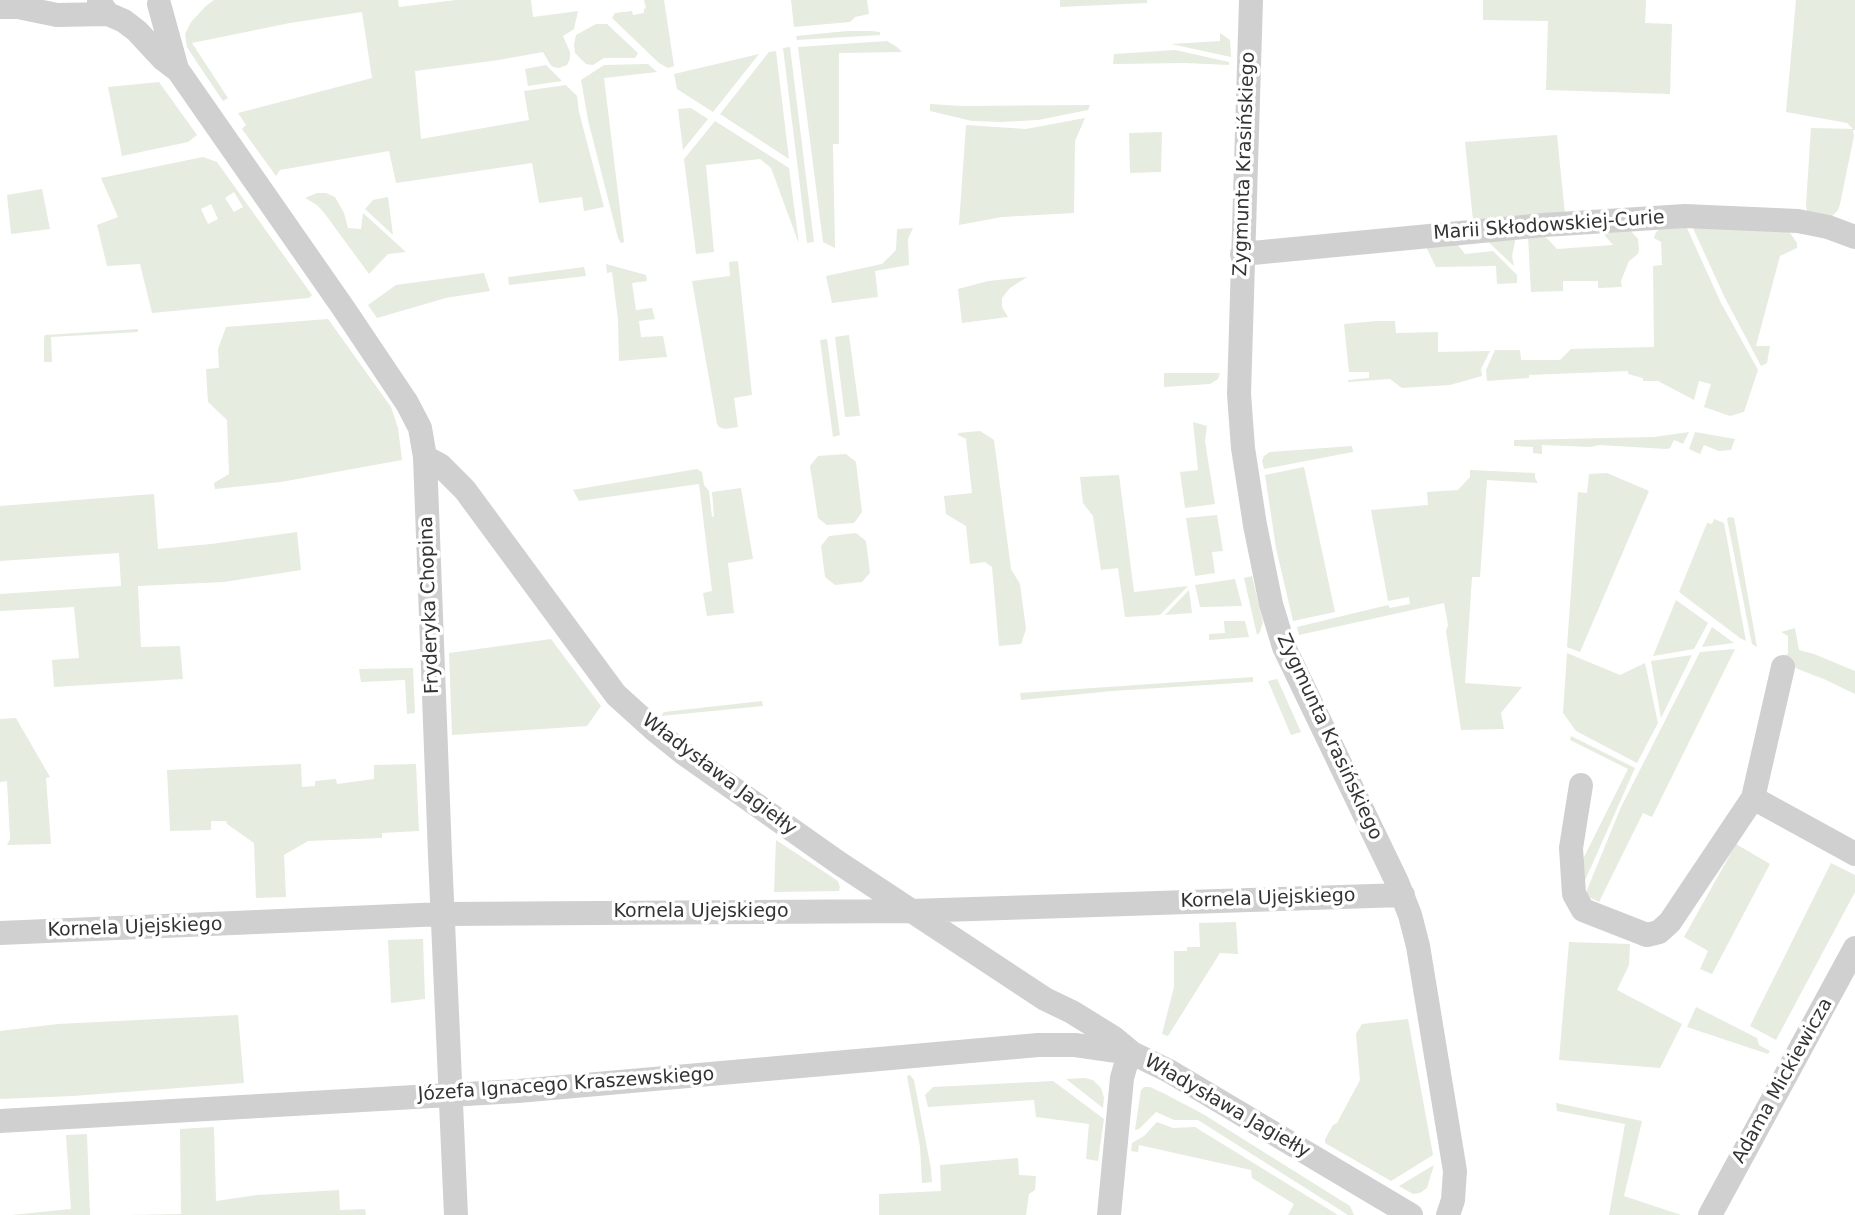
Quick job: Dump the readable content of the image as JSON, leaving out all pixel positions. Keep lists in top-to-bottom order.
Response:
{
  "streets": {
    "street": [
      "Zygmunta Krasińskiego",
      "Marii Skłodowskiej-Curie",
      "Fryderyka Chopina",
      "Władysława Jagiełły",
      "Kornela Ujejskiego",
      "Adama Mickiewicza",
      "Józefa Ignacego Kraszewskiego"
    ]
  },
  "crossings": [
    ["Zygmunta Krasińskiego", "Marii Skłodowskiej-Curie"],
    ["Zygmunta Krasińskiego", "Kornela Ujejskiego"],
    ["Fryderyka Chopina", "Władysława Jagiełły"],
    ["Fryderyka Chopina", "Kornela Ujejskiego"],
    ["Fryderyka Chopina", "Józefa Ignacego Kraszewskiego"],
    ["Władysława Jagiełły", "Kornela Ujejskiego"],
    ["Władysława Jagiełły", "Józefa Ignacego Kraszewskiego"]
  ]
}
